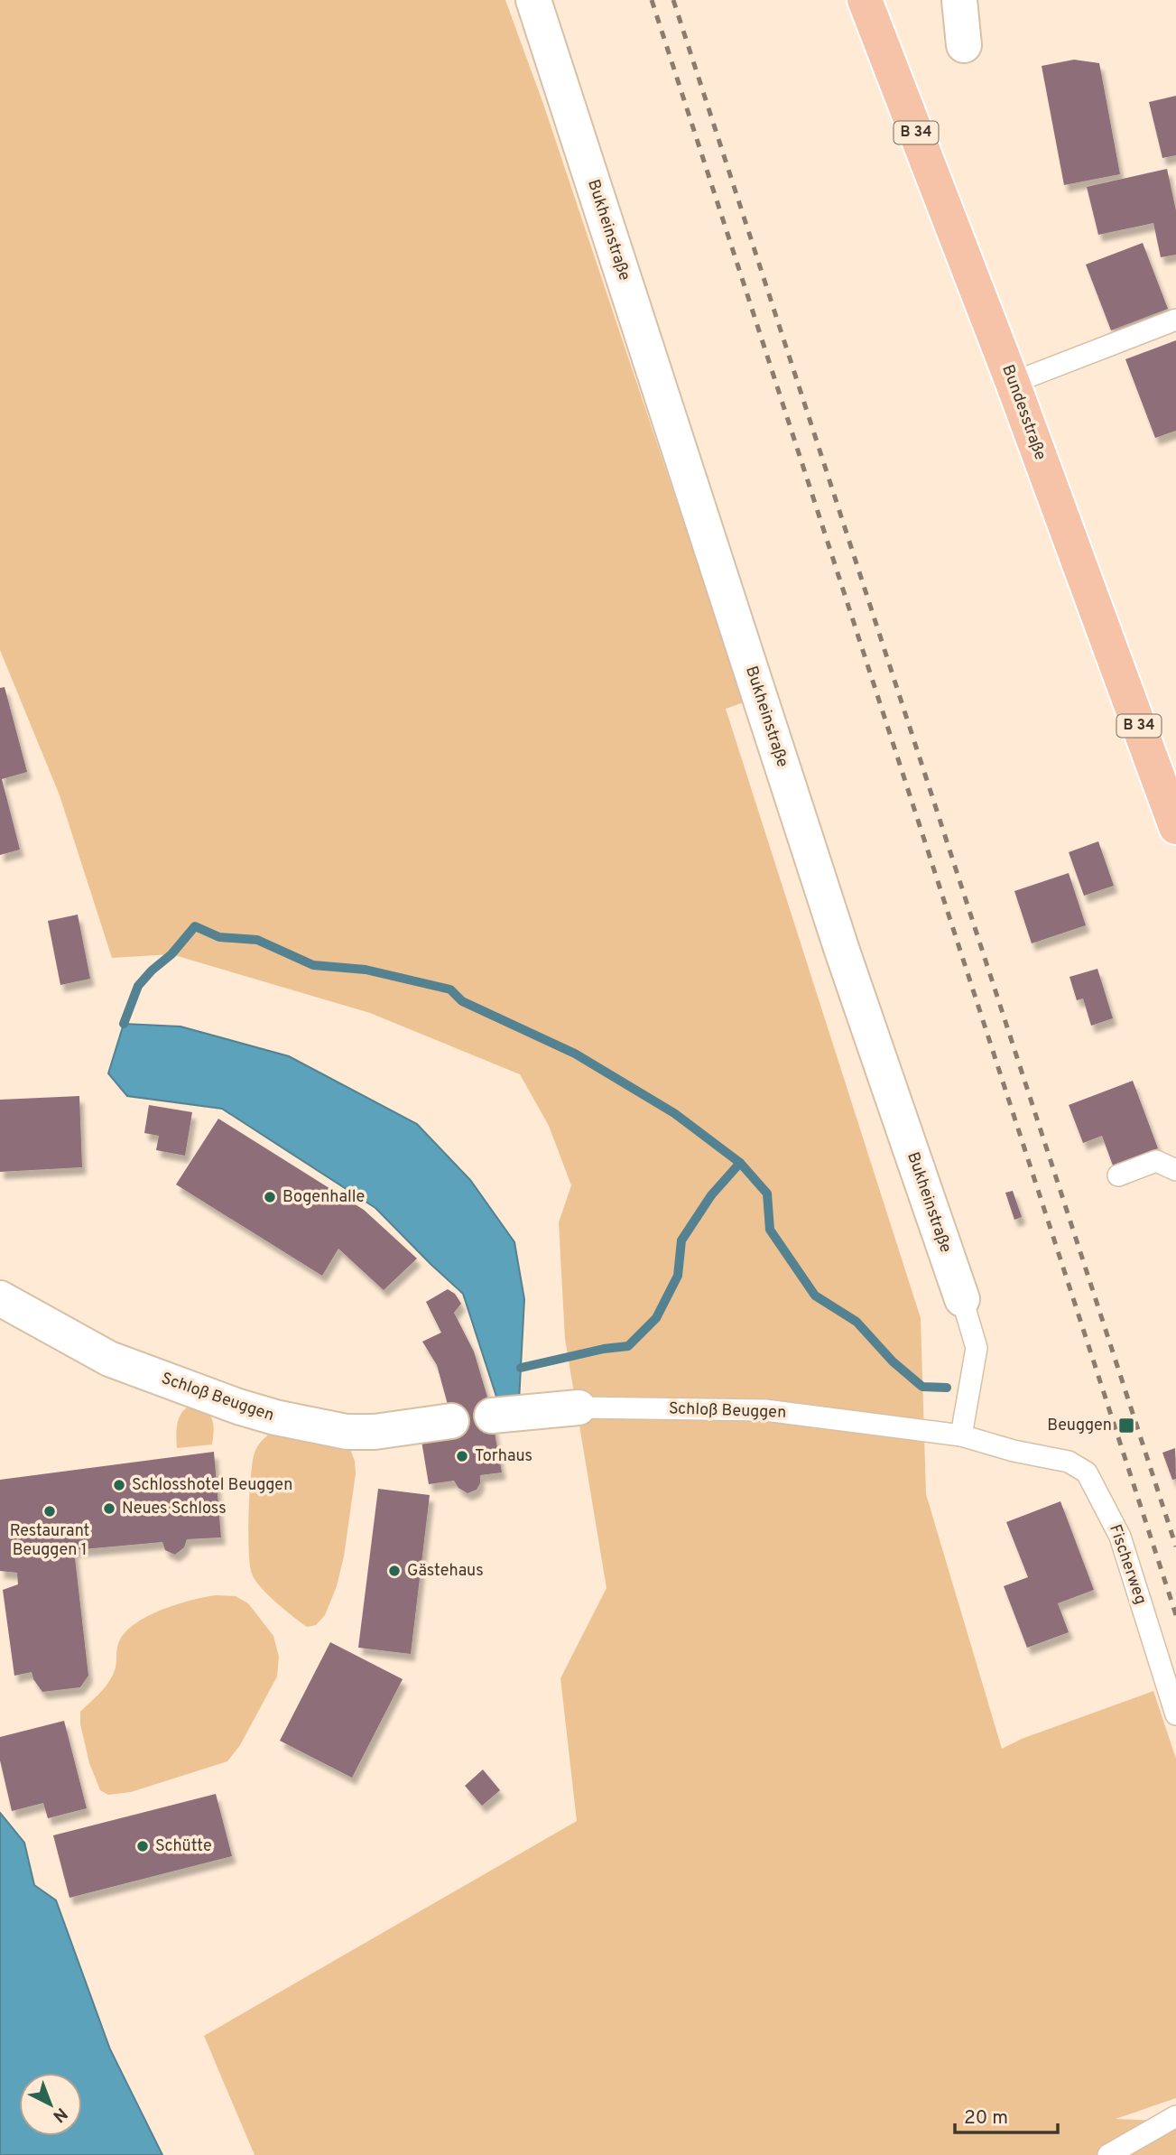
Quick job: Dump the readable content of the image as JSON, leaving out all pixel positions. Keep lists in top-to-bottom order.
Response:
{
  "streets": {
    "main road": ["B 34", "Bundesstraße"],
    "street": ["Bukheinstraße", "Schloß Beuggen"],
    "lane": ["Fischerweg"]
  },
  "crossings": [
    ["Bukheinstraße", "Schloß Beuggen"],
    ["Bukheinstraße", "Fischerweg"],
    ["Schloß Beuggen", "Fischerweg"]
  ],
  "places": {
    "other": [
      "Bogenhalle",
      "Torhaus",
      "Schlosshotel Beuggen",
      "Neues Schloss",
      "Restaurant Beuggen 1",
      "Gästehaus",
      "Schütte"
    ],
    "transit": ["Beuggen"]
  },
  "scale_bar": "20 m",
  "north": "bottom right"
}
